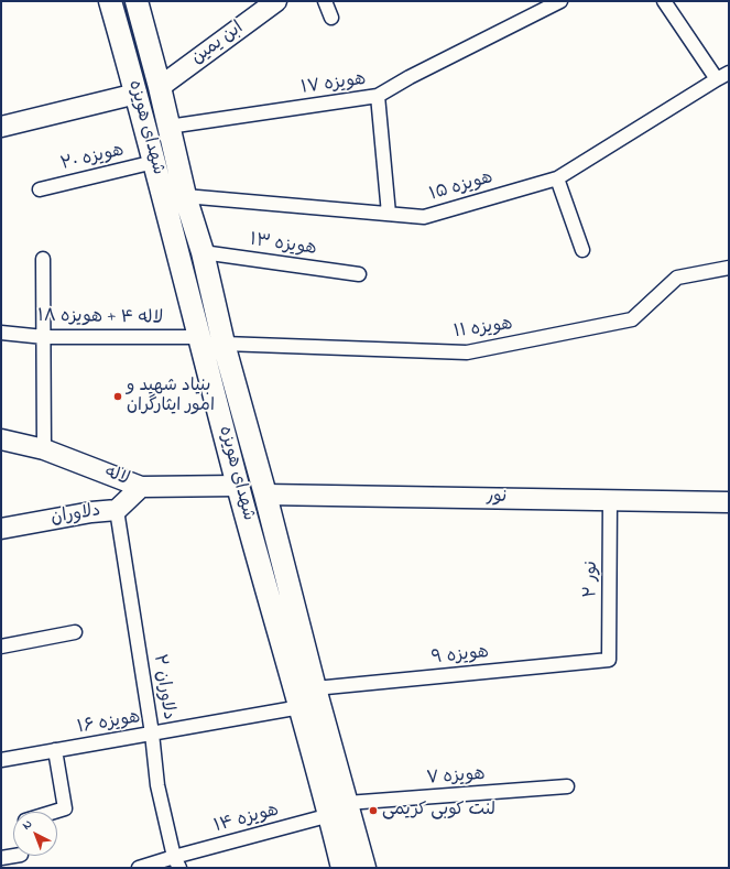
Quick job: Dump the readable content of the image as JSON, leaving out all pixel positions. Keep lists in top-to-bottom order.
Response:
{
  "streets": {
    "main road": ["شهدای هویزه"],
    "street": [
      "ابن یمین",
      "هویزه ۱۷",
      "هویزه ۲۰",
      "هویزه ۱۵",
      "هویزه ۱۳",
      "لاله ۴ + هویزه ۱۸",
      "هویزه ۱۱",
      "لاله",
      "نور",
      "دلاوران",
      "نور ۲",
      "هویزه ۹",
      "دلاوران ۲",
      "هویزه ۱۶",
      "هویزه ۷",
      "هویزه ۱۴"
    ]
  },
  "crossings": [
    ["ابن یمین", "شهدای هویزه"],
    ["هویزه ۱۷", "شهدای هویزه"],
    ["شهدای هویزه", "هویزه ۲۰"],
    ["شهدای هویزه", "هویزه ۱۵"],
    ["شهدای هویزه", "هویزه ۱۳"],
    ["شهدای هویزه", "لاله ۴ + هویزه ۱۸"],
    ["شهدای هویزه", "هویزه ۱۱"],
    ["شهدای هویزه", "لاله"],
    ["شهدای هویزه", "نور"],
    ["شهدای هویزه", "هویزه ۹"],
    ["شهدای هویزه", "هویزه ۱۶"],
    ["شهدای هویزه", "هویزه ۷"],
    ["شهدای هویزه", "هویزه ۱۴"],
    ["لاله", "دلاوران"],
    ["نور", "نور ۲"],
    ["دلاوران", "دلاوران ۲"],
    ["نور ۲", "هویزه ۹"],
    ["دلاوران ۲", "هویزه ۱۶"],
    ["دلاوران ۲", "هویزه ۱۴"],
    ["هویزه ۷", "هویزه ۱۴"]
  ],
  "places": ["بنیاد شهید و امور ایثارگران", "لنت کوبی کریمی"],
  "north": "top left"
}
